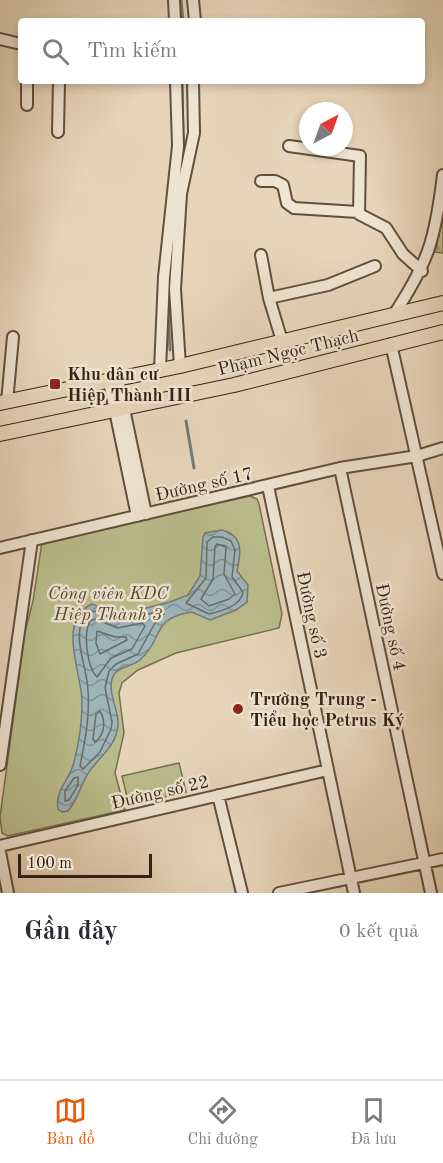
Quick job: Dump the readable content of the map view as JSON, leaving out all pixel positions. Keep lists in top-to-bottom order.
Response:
{
  "streets": {
    "main road": ["Phạm Ngọc Thạch"],
    "street": [
      "Đường số 17",
      "Đường số 3",
      "Đường số 4",
      "Đường số 22"
    ]
  },
  "crossings": [
    ["Đường số 17", "Đường số 3"],
    ["Đường số 17", "Đường số 4"],
    ["Đường số 3", "Đường số 22"]
  ],
  "parks": ["Công viên KDC Hiệp Thành 3"],
  "places": {
    "transit": ["Khu dân cư Hiệp Thành III"],
    "other": ["Trường Trung - Tiểu học Petrus Ký"]
  },
  "scale_bar": "100 m",
  "north": "top right",
  "page": {
    "search": "Tìm kiếm",
    "scale": "100 m",
    "heading": ["Gần đây", "0 kết quả"],
    "nav": ["Bản đồ", "Chỉ đường", "Đã lưu"]
  }
}
